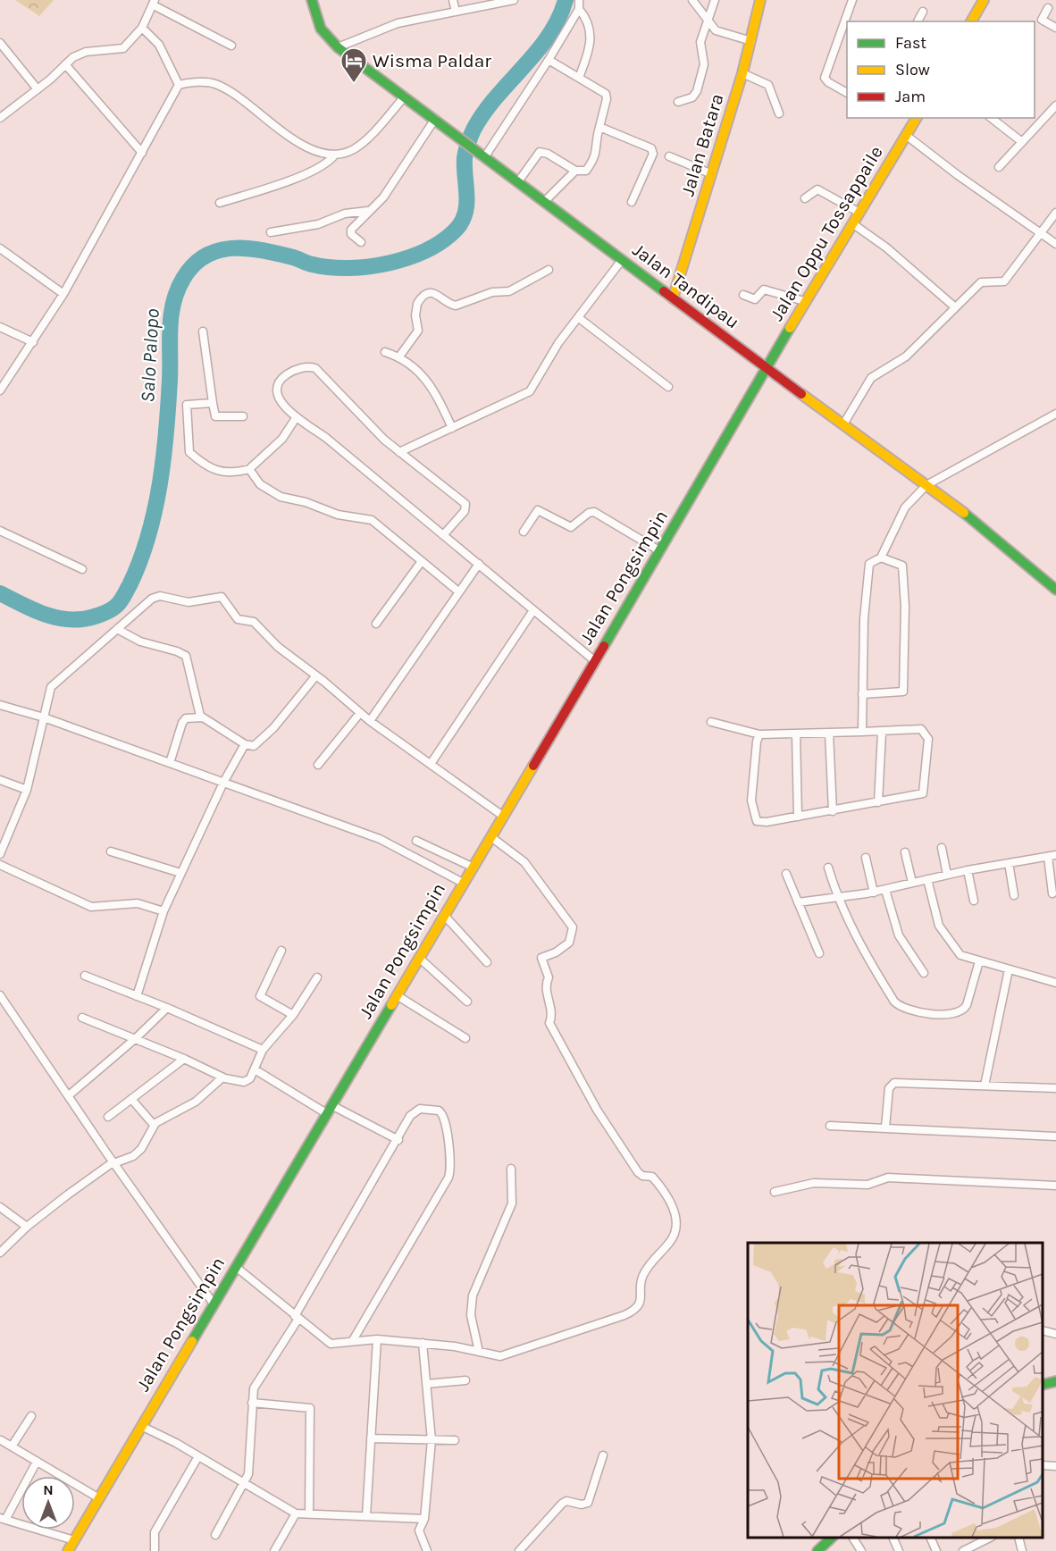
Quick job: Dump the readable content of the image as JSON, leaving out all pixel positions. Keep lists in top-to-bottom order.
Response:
{
  "streets": {
    "main road": [
      "Jalan Batara",
      "Jalan Oppu Tossappaile",
      "Jalan Tandipau",
      "Jalan Pongsimpin"
    ]
  },
  "crossings": [
    ["Jalan Batara", "Jalan Tandipau"],
    ["Jalan Oppu Tossappaile", "Jalan Tandipau"],
    ["Jalan Oppu Tossappaile", "Jalan Pongsimpin"],
    ["Jalan Tandipau", "Jalan Pongsimpin"]
  ],
  "water": ["Salo Palopo"],
  "places": {
    "hotel": ["Wisma Paldar"]
  },
  "legend": ["Fast", "Slow", "Jam"],
  "north": "top"
}
